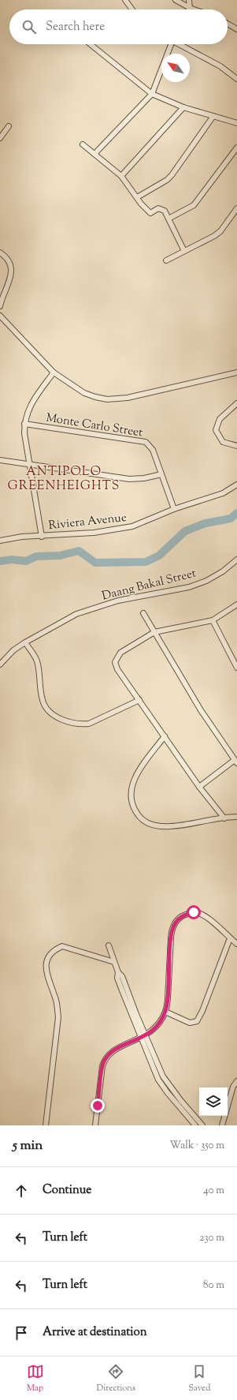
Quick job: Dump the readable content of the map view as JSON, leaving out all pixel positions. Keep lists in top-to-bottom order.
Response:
{
  "streets": {
    "street": ["Monte Carlo Street", "Riviera Avenue", "Daang Bakal Street"]
  },
  "crossings": [
    ["Monte Carlo Street", "Riviera Avenue"]
  ],
  "districts": ["ANTIPOLO GREENHEIGHTS"],
  "north": "top left",
  "page": {
    "search": "Search here",
    "heading": ["5 min", "Walk · 350 m"],
    "list": [
      ["Continue", "40 m"],
      ["Turn left", "230 m"],
      ["Turn left", "80 m"],
      "Arrive at destination"
    ],
    "nav": ["Map", "Directions", "Saved"]
  }
}
